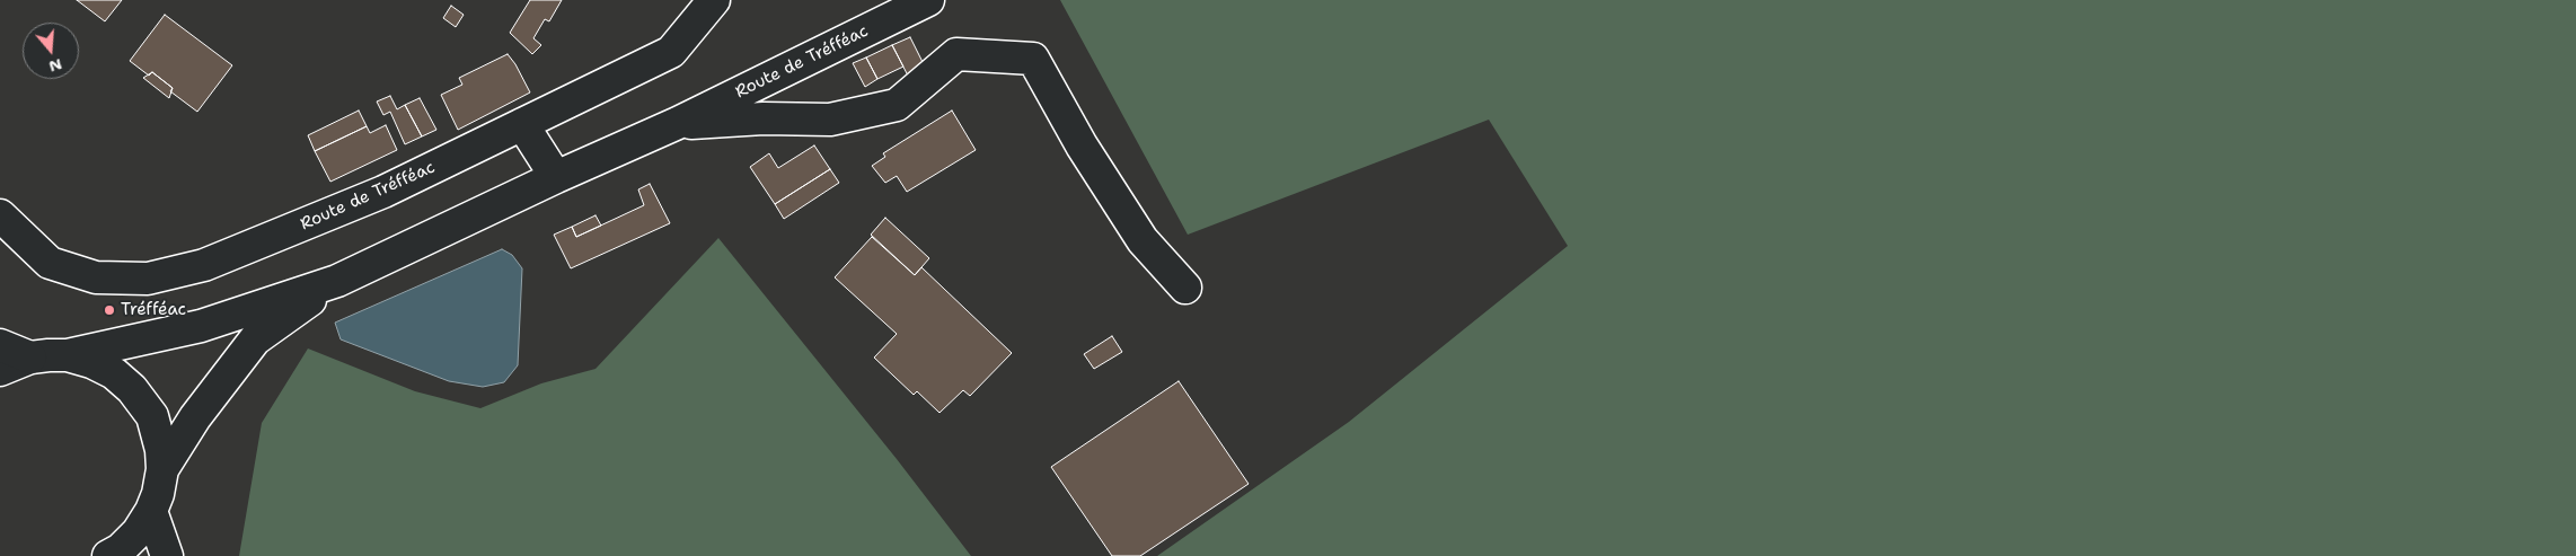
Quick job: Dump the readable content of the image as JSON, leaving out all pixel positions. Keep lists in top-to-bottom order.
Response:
{
  "streets": {
    "main road": ["Route de Tréfféac"]
  },
  "places": ["Tréfféac"],
  "north": "bottom"
}
